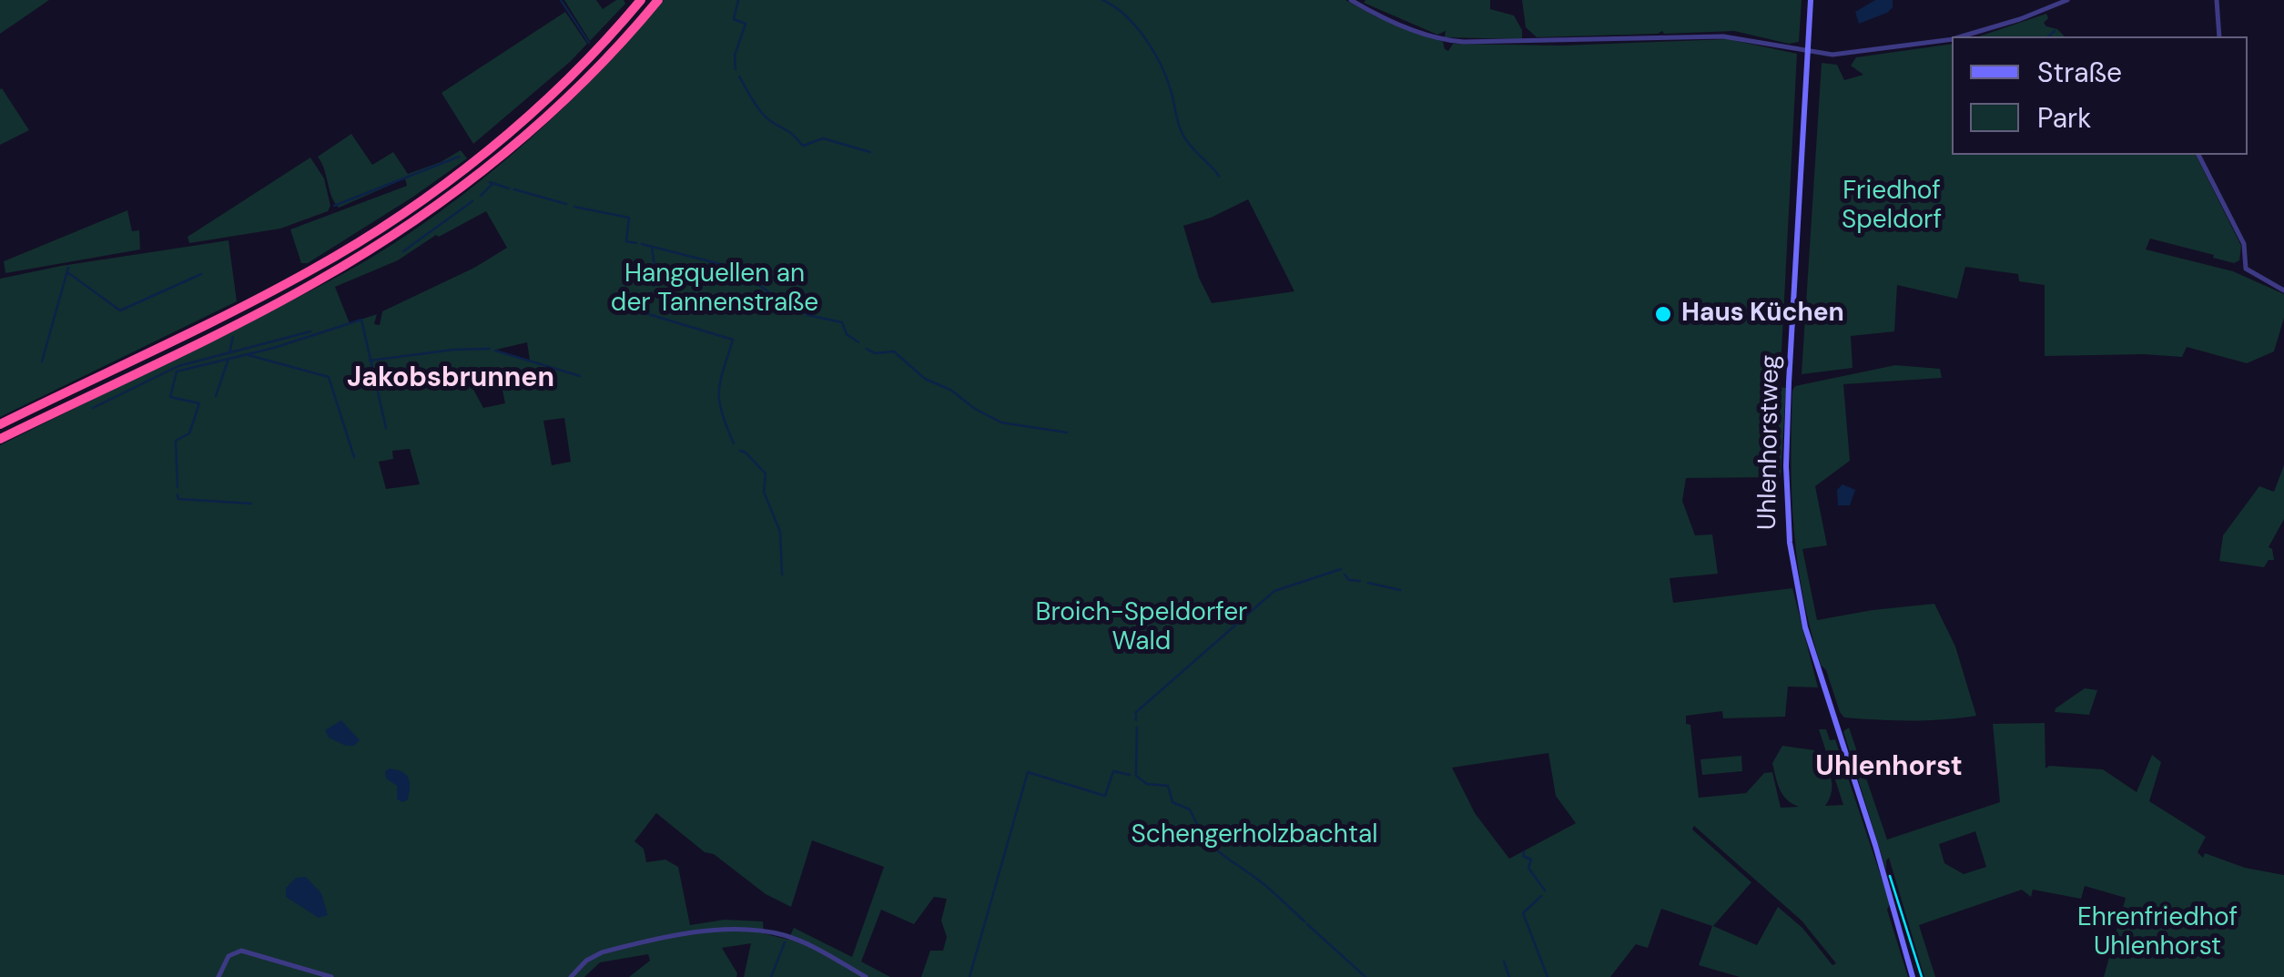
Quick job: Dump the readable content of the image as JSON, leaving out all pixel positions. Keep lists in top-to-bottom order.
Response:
{
  "streets": {
    "main road": ["Uhlenhorstweg"]
  },
  "districts": ["Jakobsbrunnen", "Uhlenhorst"],
  "parks": [
    "Friedhof Speldorf",
    "Hangquellen an der Tannenstraße",
    "Broich-Speldorfer Wald",
    "Schengerholzbachtal",
    "Ehrenfriedhof Uhlenhorst"
  ],
  "places": ["Haus Küchen"],
  "legend": ["Straße", "Park"]
}
